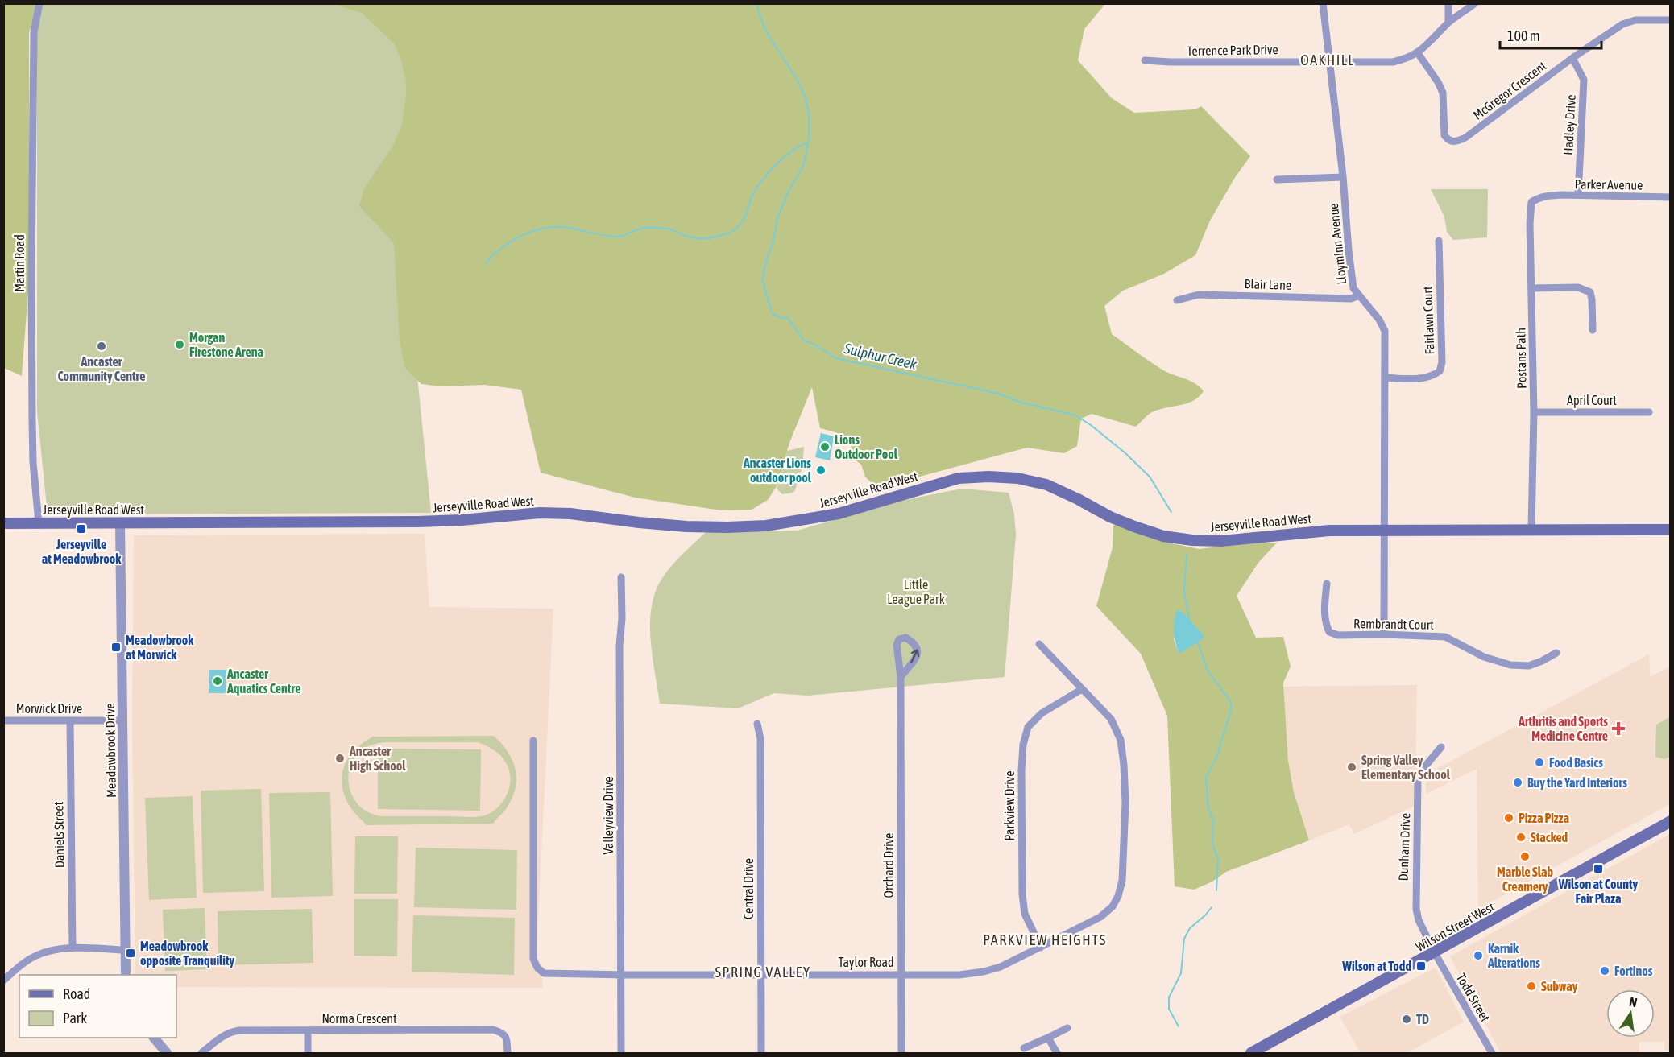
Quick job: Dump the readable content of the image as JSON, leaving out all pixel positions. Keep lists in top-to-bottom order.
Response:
{
  "streets": {
    "main road": ["Jerseyville Road West", "Wilson Street West"],
    "street": [
      "Terrence Park Drive",
      "McGregor Crescent",
      "Hadley Drive",
      "Parker Avenue",
      "Lloyminn Avenue",
      "Martin Road",
      "Blair Lane",
      "Fairlawn Court",
      "Postans Path",
      "April Court",
      "Rembrandt Court",
      "Morwick Drive",
      "Meadowbrook Drive",
      "Parkview Drive",
      "Valleyview Drive",
      "Daniels Street",
      "Dunham Drive",
      "Orchard Drive",
      "Central Drive",
      "Taylor Road",
      "Todd Street",
      "Norma Crescent"
    ]
  },
  "crossings": [
    ["Terrence Park Drive", "McGregor Crescent"],
    ["Terrence Park Drive", "Lloyminn Avenue"],
    ["McGregor Crescent", "Hadley Drive"],
    ["Hadley Drive", "Parker Avenue"],
    ["Parker Avenue", "Postans Path"],
    ["Lloyminn Avenue", "Blair Lane"],
    ["Lloyminn Avenue", "Fairlawn Court"],
    ["Lloyminn Avenue", "Jerseyville Road West"],
    ["Lloyminn Avenue", "Rembrandt Court"],
    ["Martin Road", "Jerseyville Road West"],
    ["Postans Path", "April Court"],
    ["Postans Path", "Jerseyville Road West"],
    ["Jerseyville Road West", "Meadowbrook Drive"],
    ["Morwick Drive", "Meadowbrook Drive"],
    ["Morwick Drive", "Daniels Street"],
    ["Parkview Drive", "Taylor Road"],
    ["Valleyview Drive", "Taylor Road"],
    ["Dunham Drive", "Wilson Street West"],
    ["Dunham Drive", "Todd Street"],
    ["Orchard Drive", "Taylor Road"],
    ["Central Drive", "Taylor Road"],
    ["Wilson Street West", "Todd Street"]
  ],
  "districts": ["OAKHILL", "PARKVIEW HEIGHTS", "SPRING VALLEY"],
  "water": ["Sulphur Creek"],
  "parks": ["Little League Park"],
  "places": {
    "other": [
      "Morgan Firestone Arena",
      "Ancaster Community Centre",
      "Lions Outdoor Pool",
      "Ancaster Lions outdoor pool",
      "Ancaster Aquatics Centre",
      "Ancaster High School",
      "Food Basics",
      "Spring Valley Elementary School",
      "Buy the Yard Interiors",
      "Pizza Pizza",
      "Stacked",
      "Marble Slab Creamery",
      "Karnik Alterations",
      "Fortinos",
      "Subway",
      "TD"
    ],
    "transit": [
      "Jerseyville at Meadowbrook",
      "Meadowbrook at Morwick",
      "Wilson at County Fair Plaza",
      "Meadowbrook opposite Tranquility",
      "Wilson at Todd"
    ],
    "health": ["Arthritis and Sports Medicine Centre"]
  },
  "legend": ["Road", "Park"],
  "scale_bar": "100 m",
  "north": "top"
}
